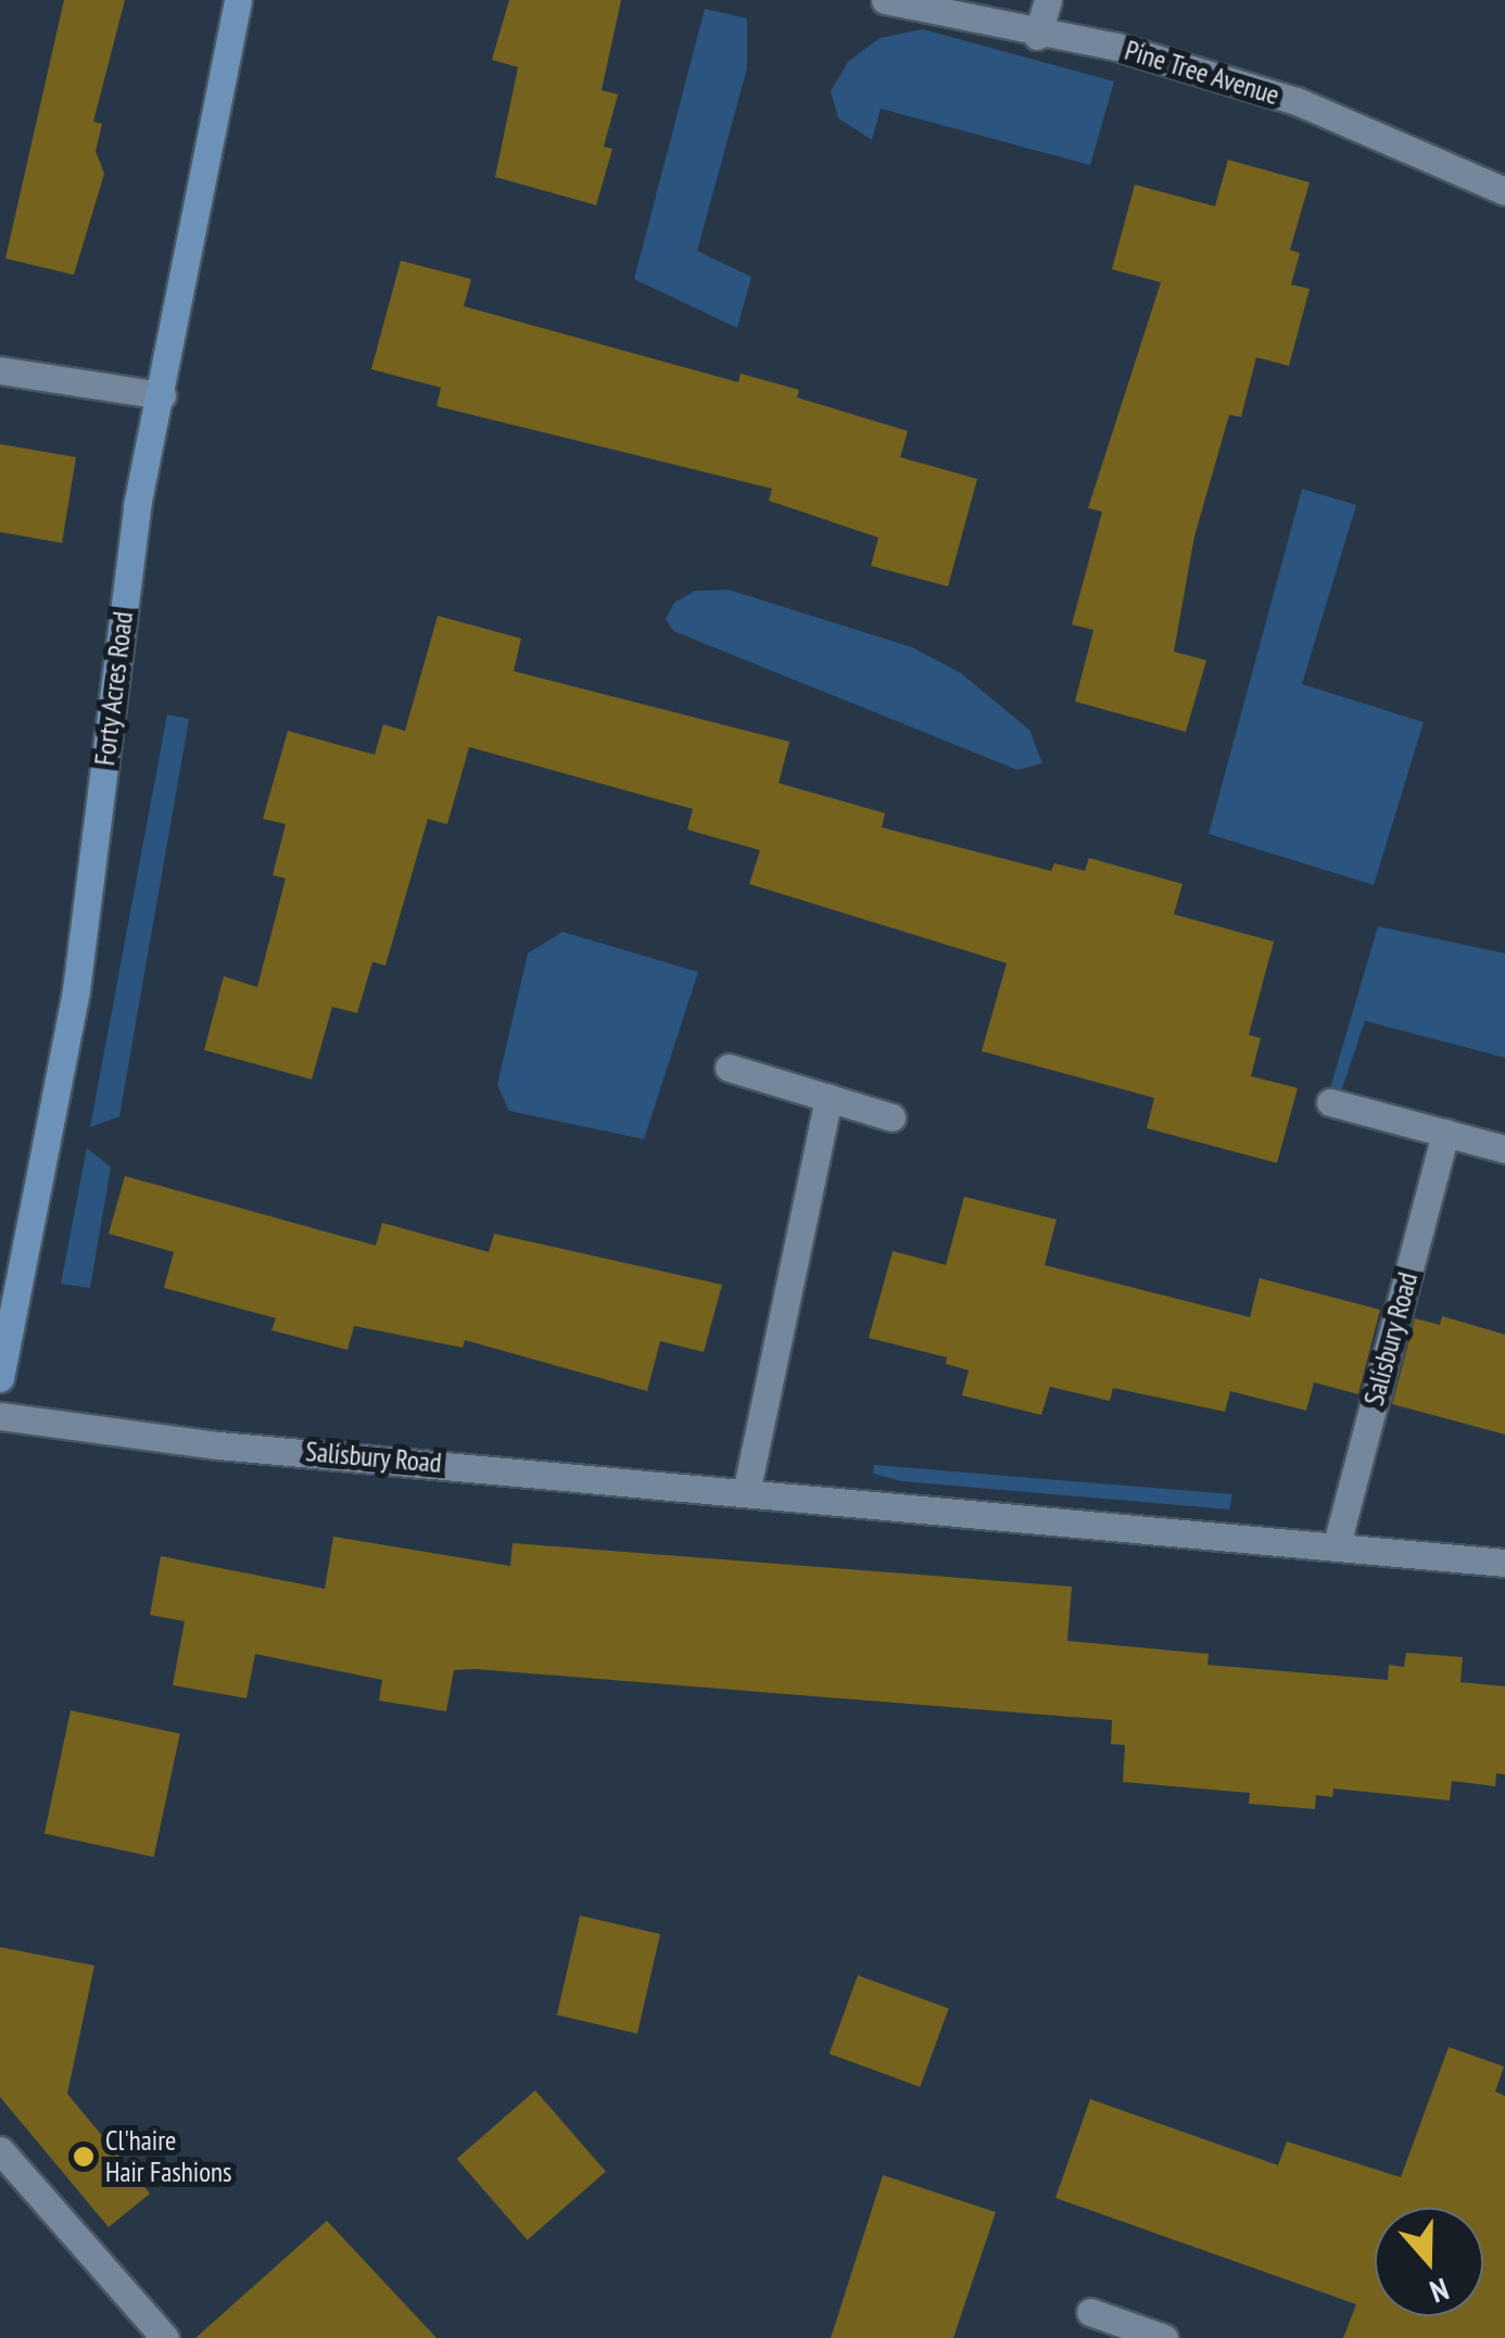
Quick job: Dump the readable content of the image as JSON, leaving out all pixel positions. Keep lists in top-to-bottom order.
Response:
{
  "streets": {
    "street": ["Pine Tree Avenue", "Forty Acres Road", "Salisbury Road"]
  },
  "places": ["Cl'haire Hair Fashions"],
  "north": "bottom"
}
